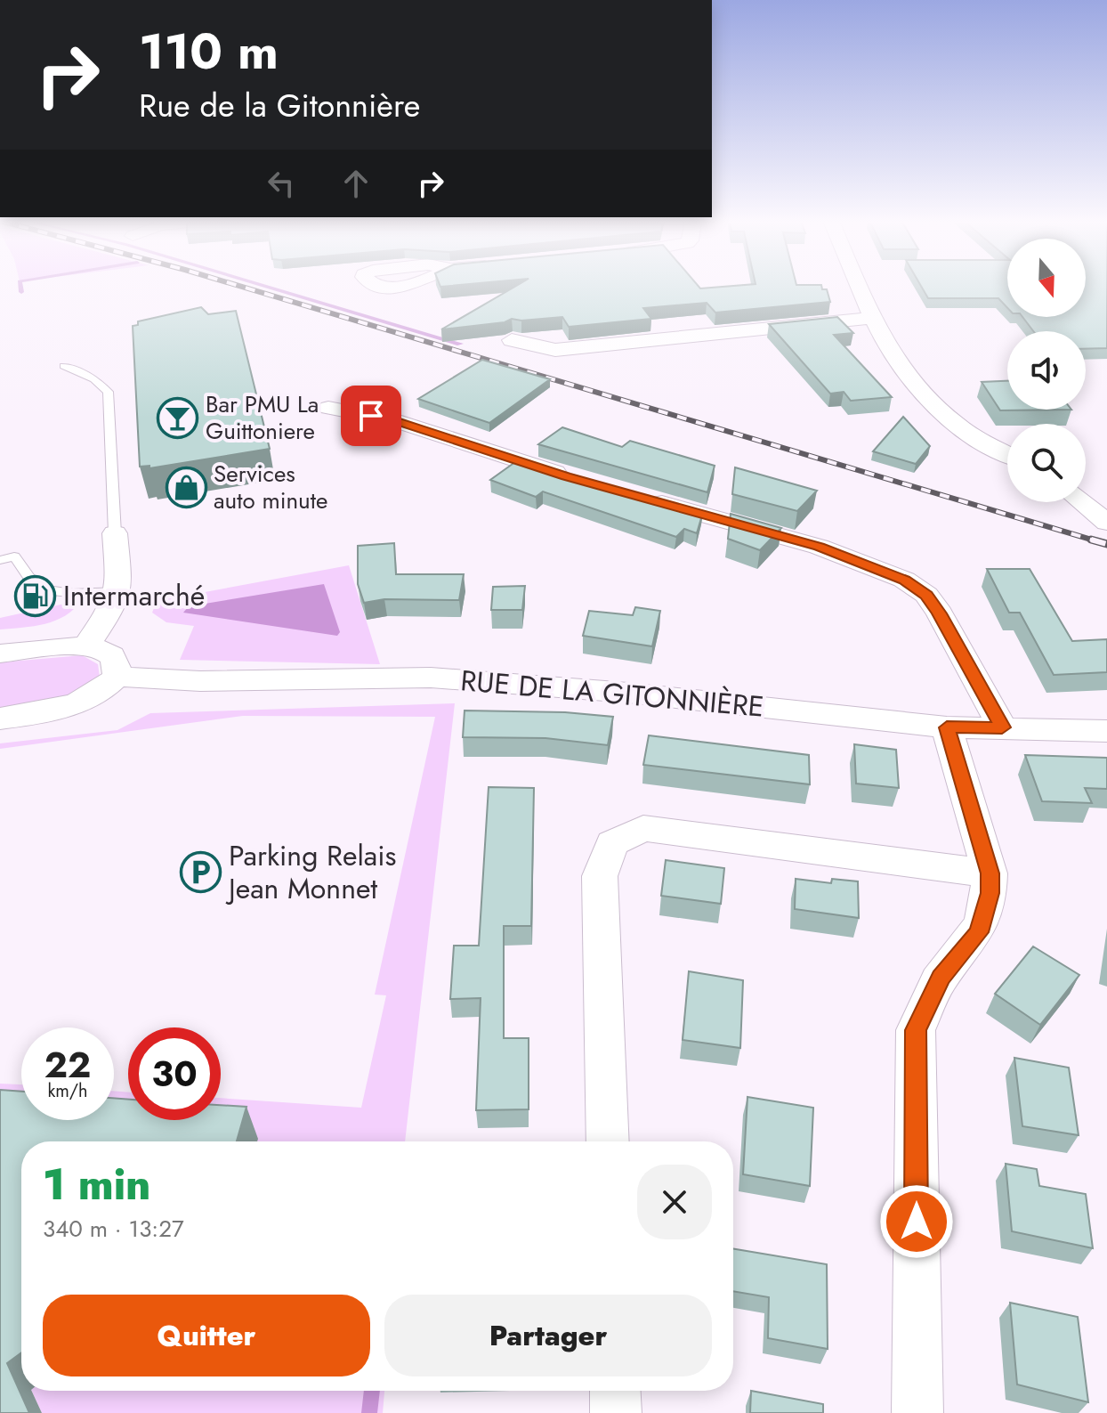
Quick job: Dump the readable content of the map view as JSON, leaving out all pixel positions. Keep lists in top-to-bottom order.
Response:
{
  "streets": {
    "street": ["RUE DE LA GITONNIÈRE"]
  },
  "places": {
    "bar": ["Bar PMU La Guittoniere"],
    "shop": ["Services auto minute"],
    "fuel station": ["Intermarché"],
    "parking": ["Parking Relais Jean Monnet"]
  },
  "north": "bottom",
  "page": {
    "turn": ["110 m", "Rue de la Gitonnière"],
    "speed": "22 km/h",
    "limit": "30",
    "heading": ["1 min", "340 m · 13:27"],
    "buttons": ["Quitter", "Partager"]
  }
}
